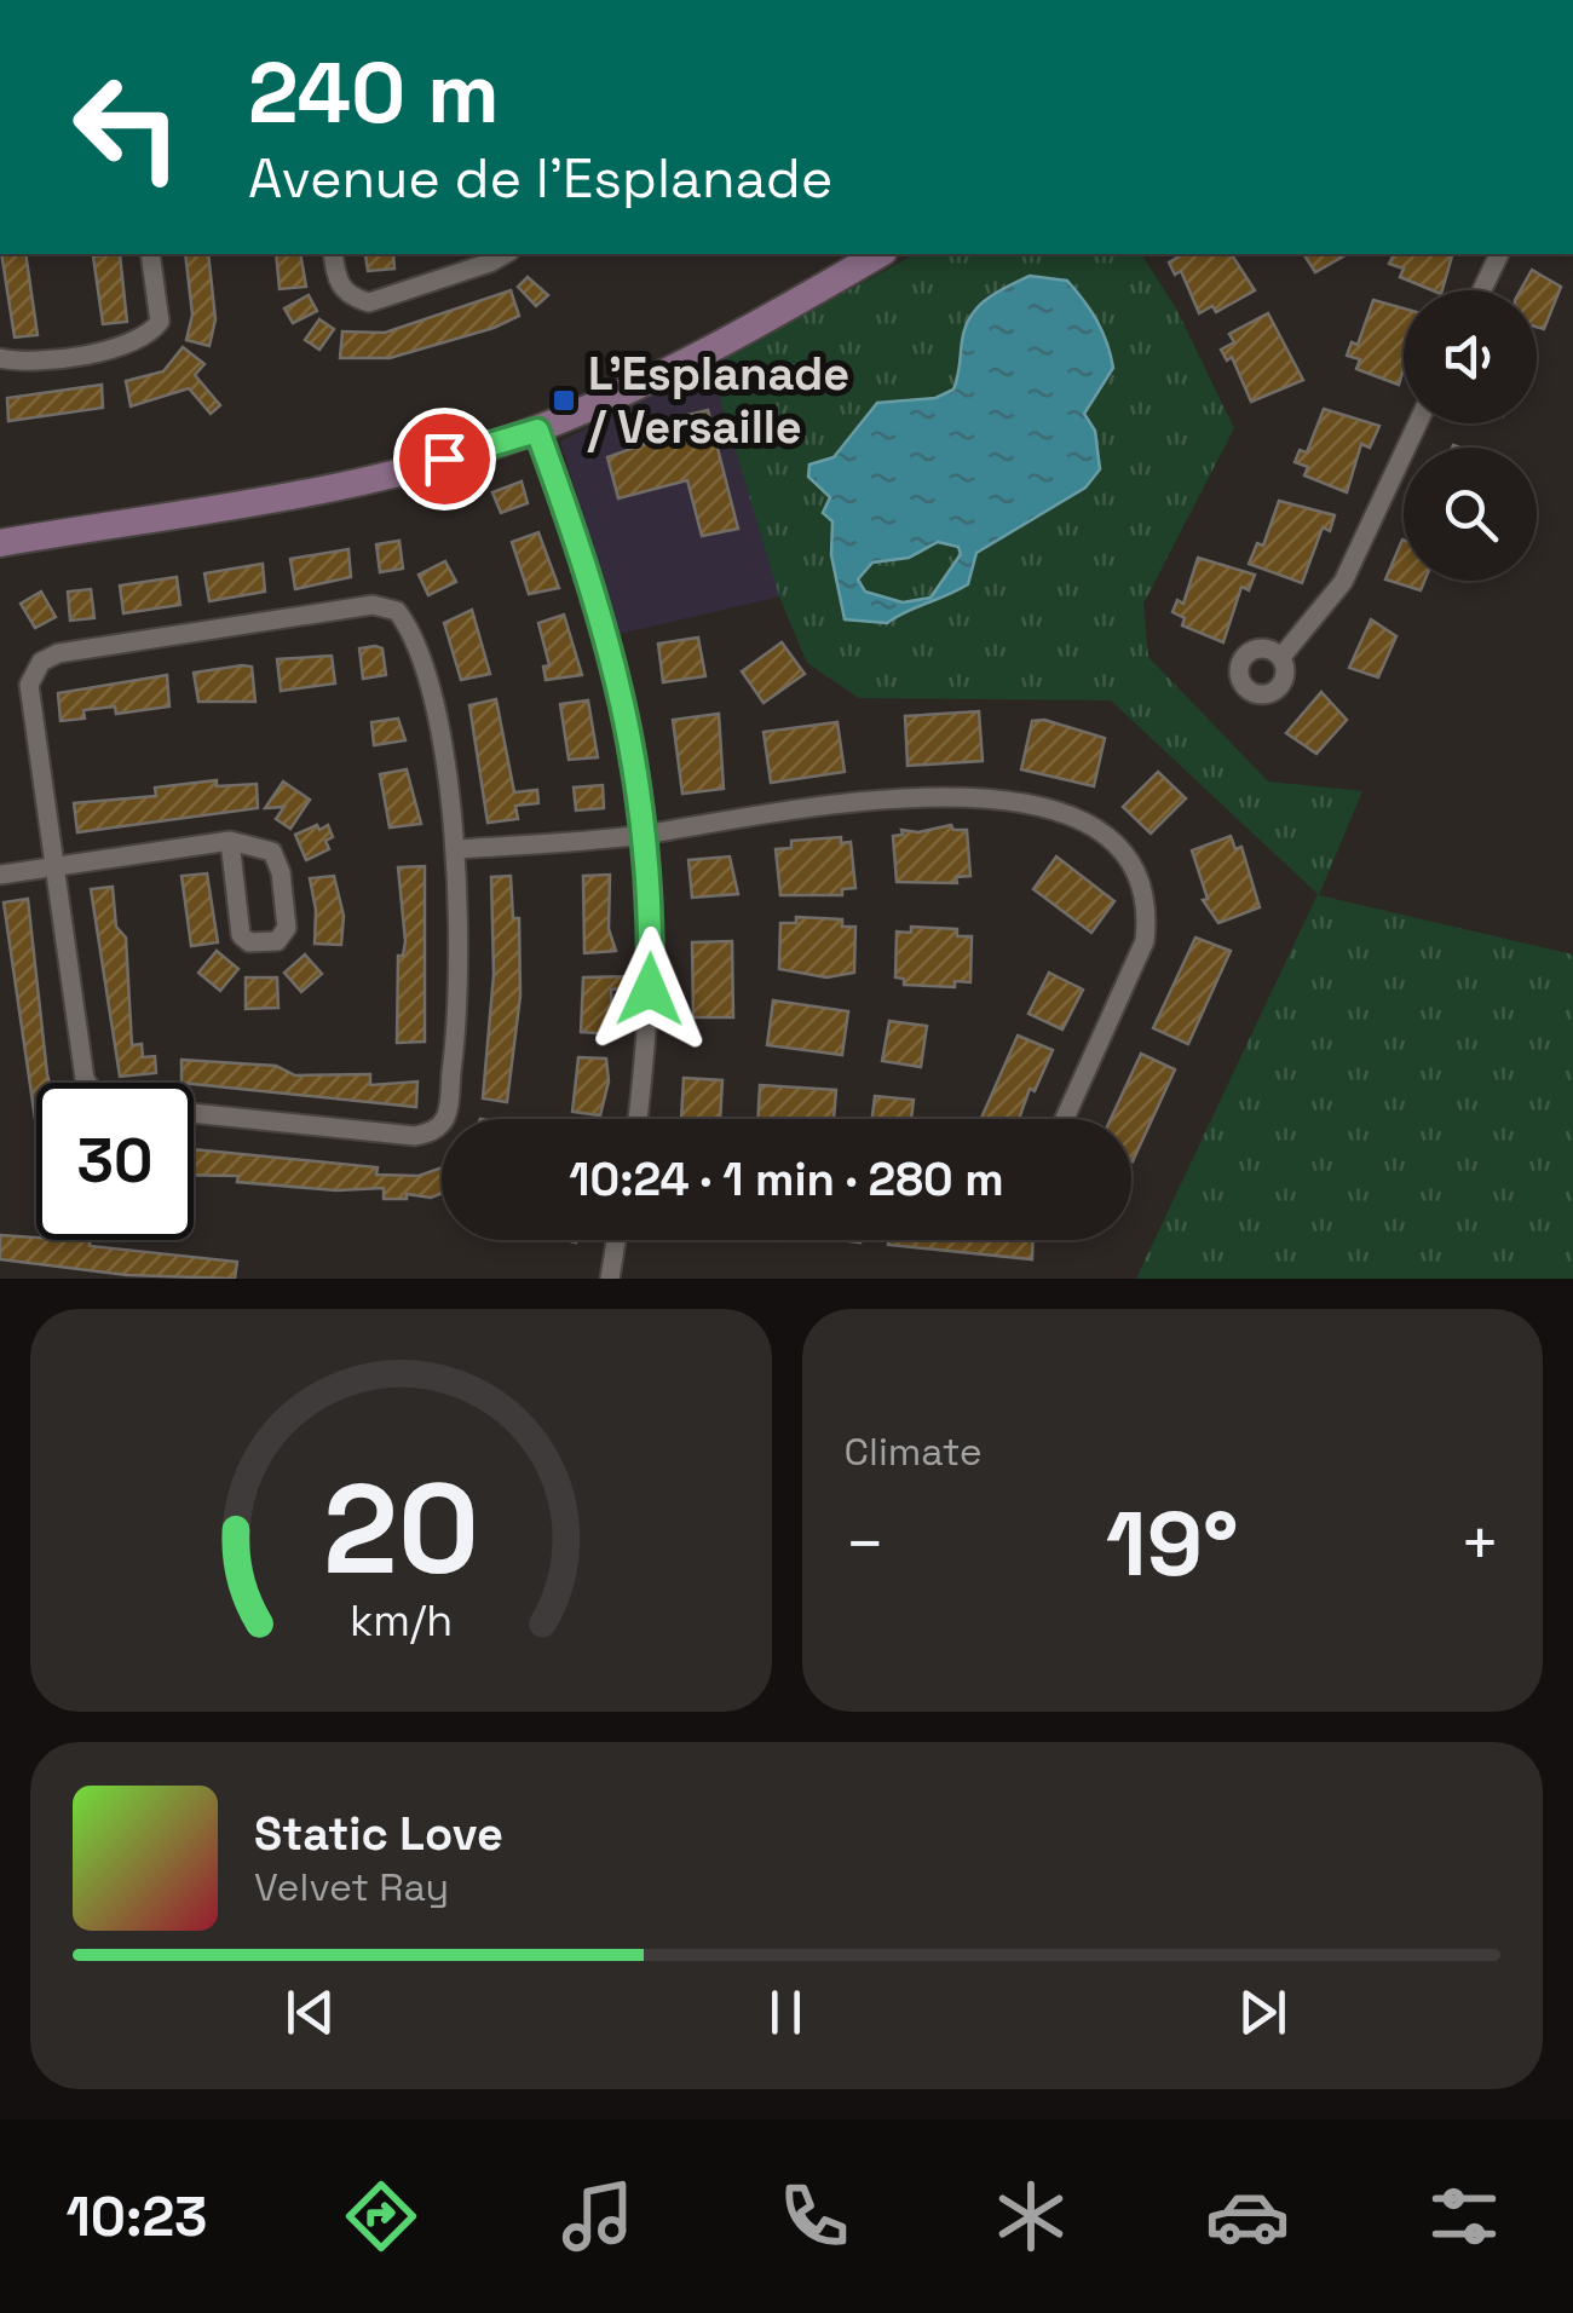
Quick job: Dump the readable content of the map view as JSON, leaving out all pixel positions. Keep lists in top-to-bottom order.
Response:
{
  "places": {
    "transit": ["L'Esplanade / Versaille"]
  },
  "page": {
    "turn": ["240 m", "Avenue de l'Esplanade"],
    "limit": "30",
    "trip": "10:24 · 1 min · 280 m",
    "tile": "Climate",
    "heat": ["−", "19°", "+"],
    "song": ["Static Love", "Velvet Ray"],
    "tabs": "10:23",
    "gauge": ["20", "km/h"]
  }
}
